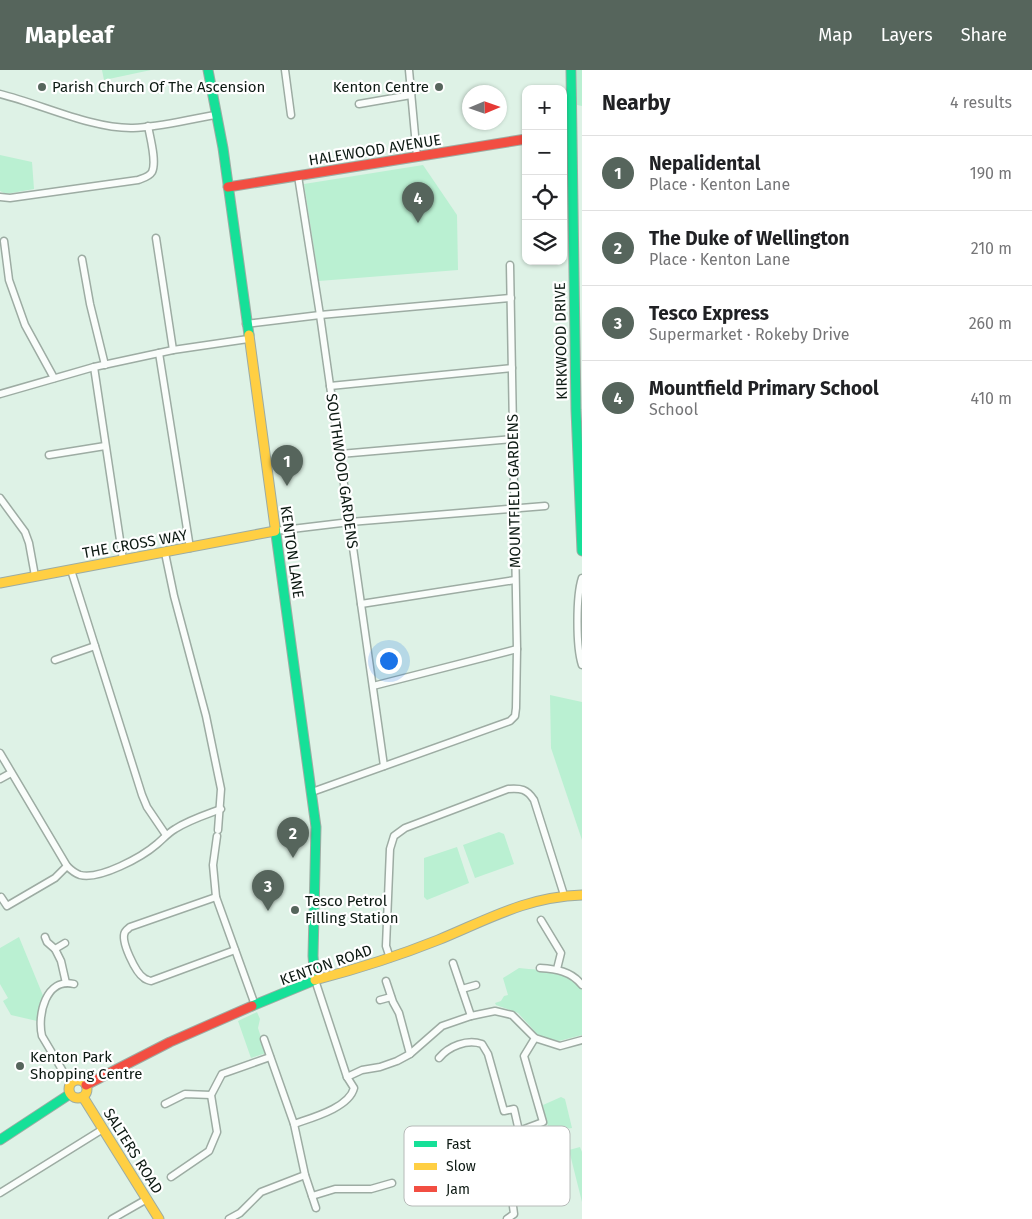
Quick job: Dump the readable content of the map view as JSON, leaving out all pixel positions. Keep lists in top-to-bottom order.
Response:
{
  "streets": {
    "street": [
      "HALEWOOD AVENUE",
      "KIRKWOOD DRIVE",
      "SOUTHWOOD GARDENS",
      "MOUNTFIELD GARDENS",
      "THE CROSS WAY",
      "KENTON LANE",
      "KENTON ROAD",
      "SALTERS ROAD"
    ]
  },
  "crossings": [
    ["HALEWOOD AVENUE", "SOUTHWOOD GARDENS"],
    ["HALEWOOD AVENUE", "KENTON LANE"],
    ["SOUTHWOOD GARDENS", "MOUNTFIELD GARDENS"],
    ["THE CROSS WAY", "KENTON LANE"],
    ["KENTON LANE", "KENTON ROAD"],
    ["KENTON ROAD", "SALTERS ROAD"]
  ],
  "places": [
    "Parish Church Of The Ascension",
    "Kenton Centre",
    "Tesco Petrol Filling Station",
    "Kenton Park Shopping Centre"
  ],
  "legend": ["Fast", "Slow", "Jam"],
  "north": "right",
  "page": {
    "header": "Mapleaf",
    "nav": ["Map", "Layers", "Share"],
    "heading": ["Nearby", "4 results"],
    "map_buttons": ["+", "−"],
    "list": [
      {
        "mark": "1",
        "name": "Nepalidental",
        "note": "Place · Kenton Lane",
        "value": "190 m"
      },
      {
        "mark": "2",
        "name": "The Duke of Wellington",
        "note": "Place · Kenton Lane",
        "value": "210 m"
      },
      {
        "mark": "3",
        "name": "Tesco Express",
        "note": "Supermarket · Rokeby Drive",
        "value": "260 m"
      },
      {
        "mark": "4",
        "name": "Mountfield Primary School",
        "note": "School",
        "value": "410 m"
      }
    ],
    "pins": [
      "4",
      "1",
      "2",
      "3"
    ]
  }
}
